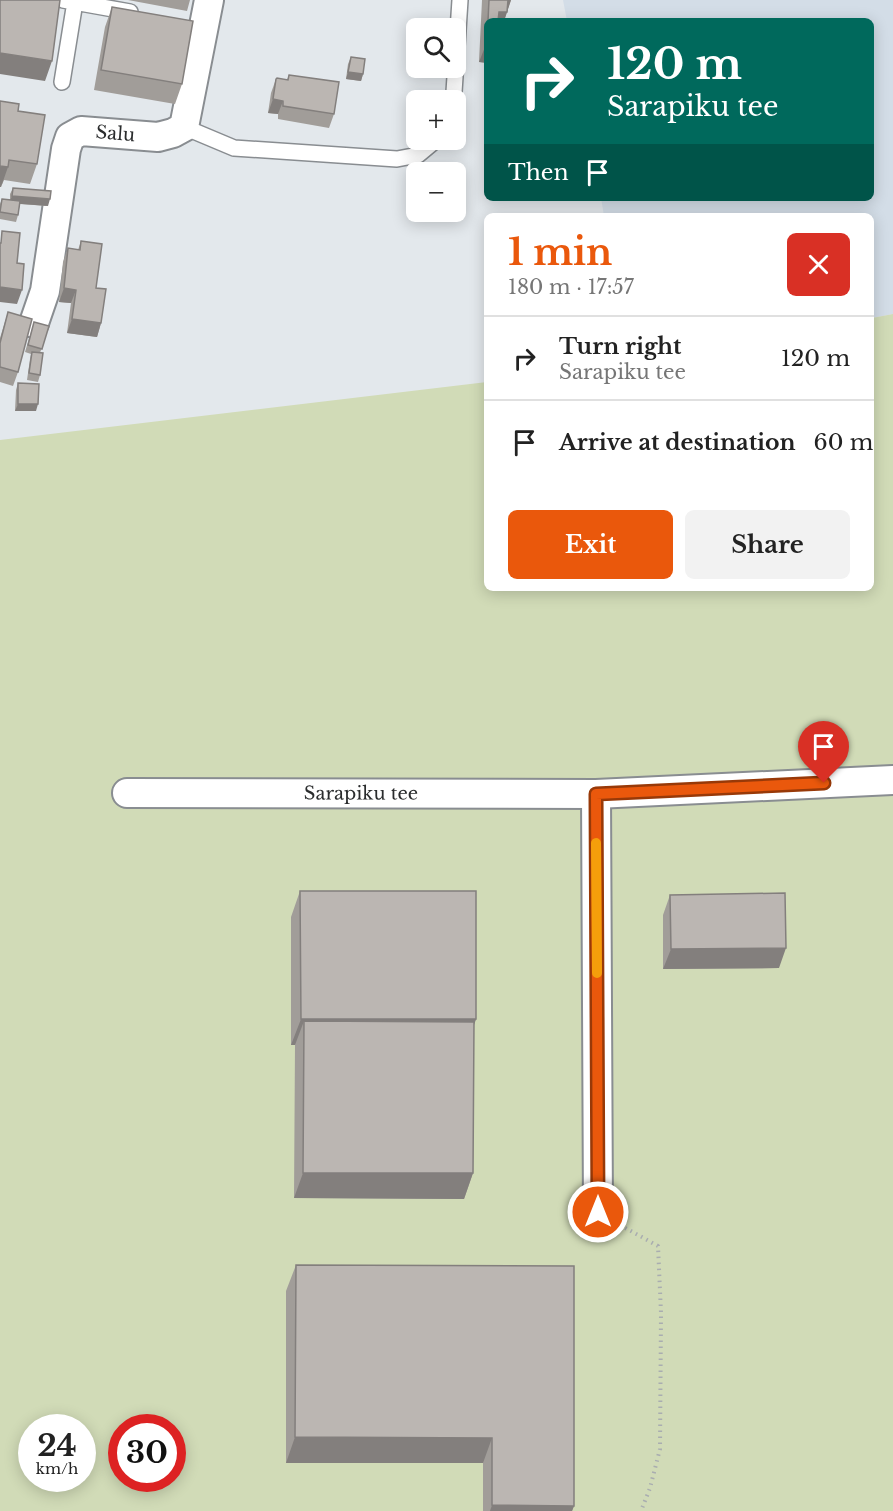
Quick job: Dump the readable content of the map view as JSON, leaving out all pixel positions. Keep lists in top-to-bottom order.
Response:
{
  "streets": {
    "street": ["Salu", "Sarapiku tee"]
  },
  "page": {
    "map_buttons": ["+", "−"],
    "turn": ["120 m", "Sarapiku tee"],
    "then": "Then",
    "heading": ["1 min", "180 m · 17:57"],
    "list": [
      {
        "name": "Turn right",
        "note": "Sarapiku tee",
        "value": "120 m"
      },
      {
        "name": "Arrive at destination",
        "value": "60 m"
      }
    ],
    "buttons": ["Exit", "Share"],
    "speed": "24 km/h",
    "limit": "30"
  }
}
